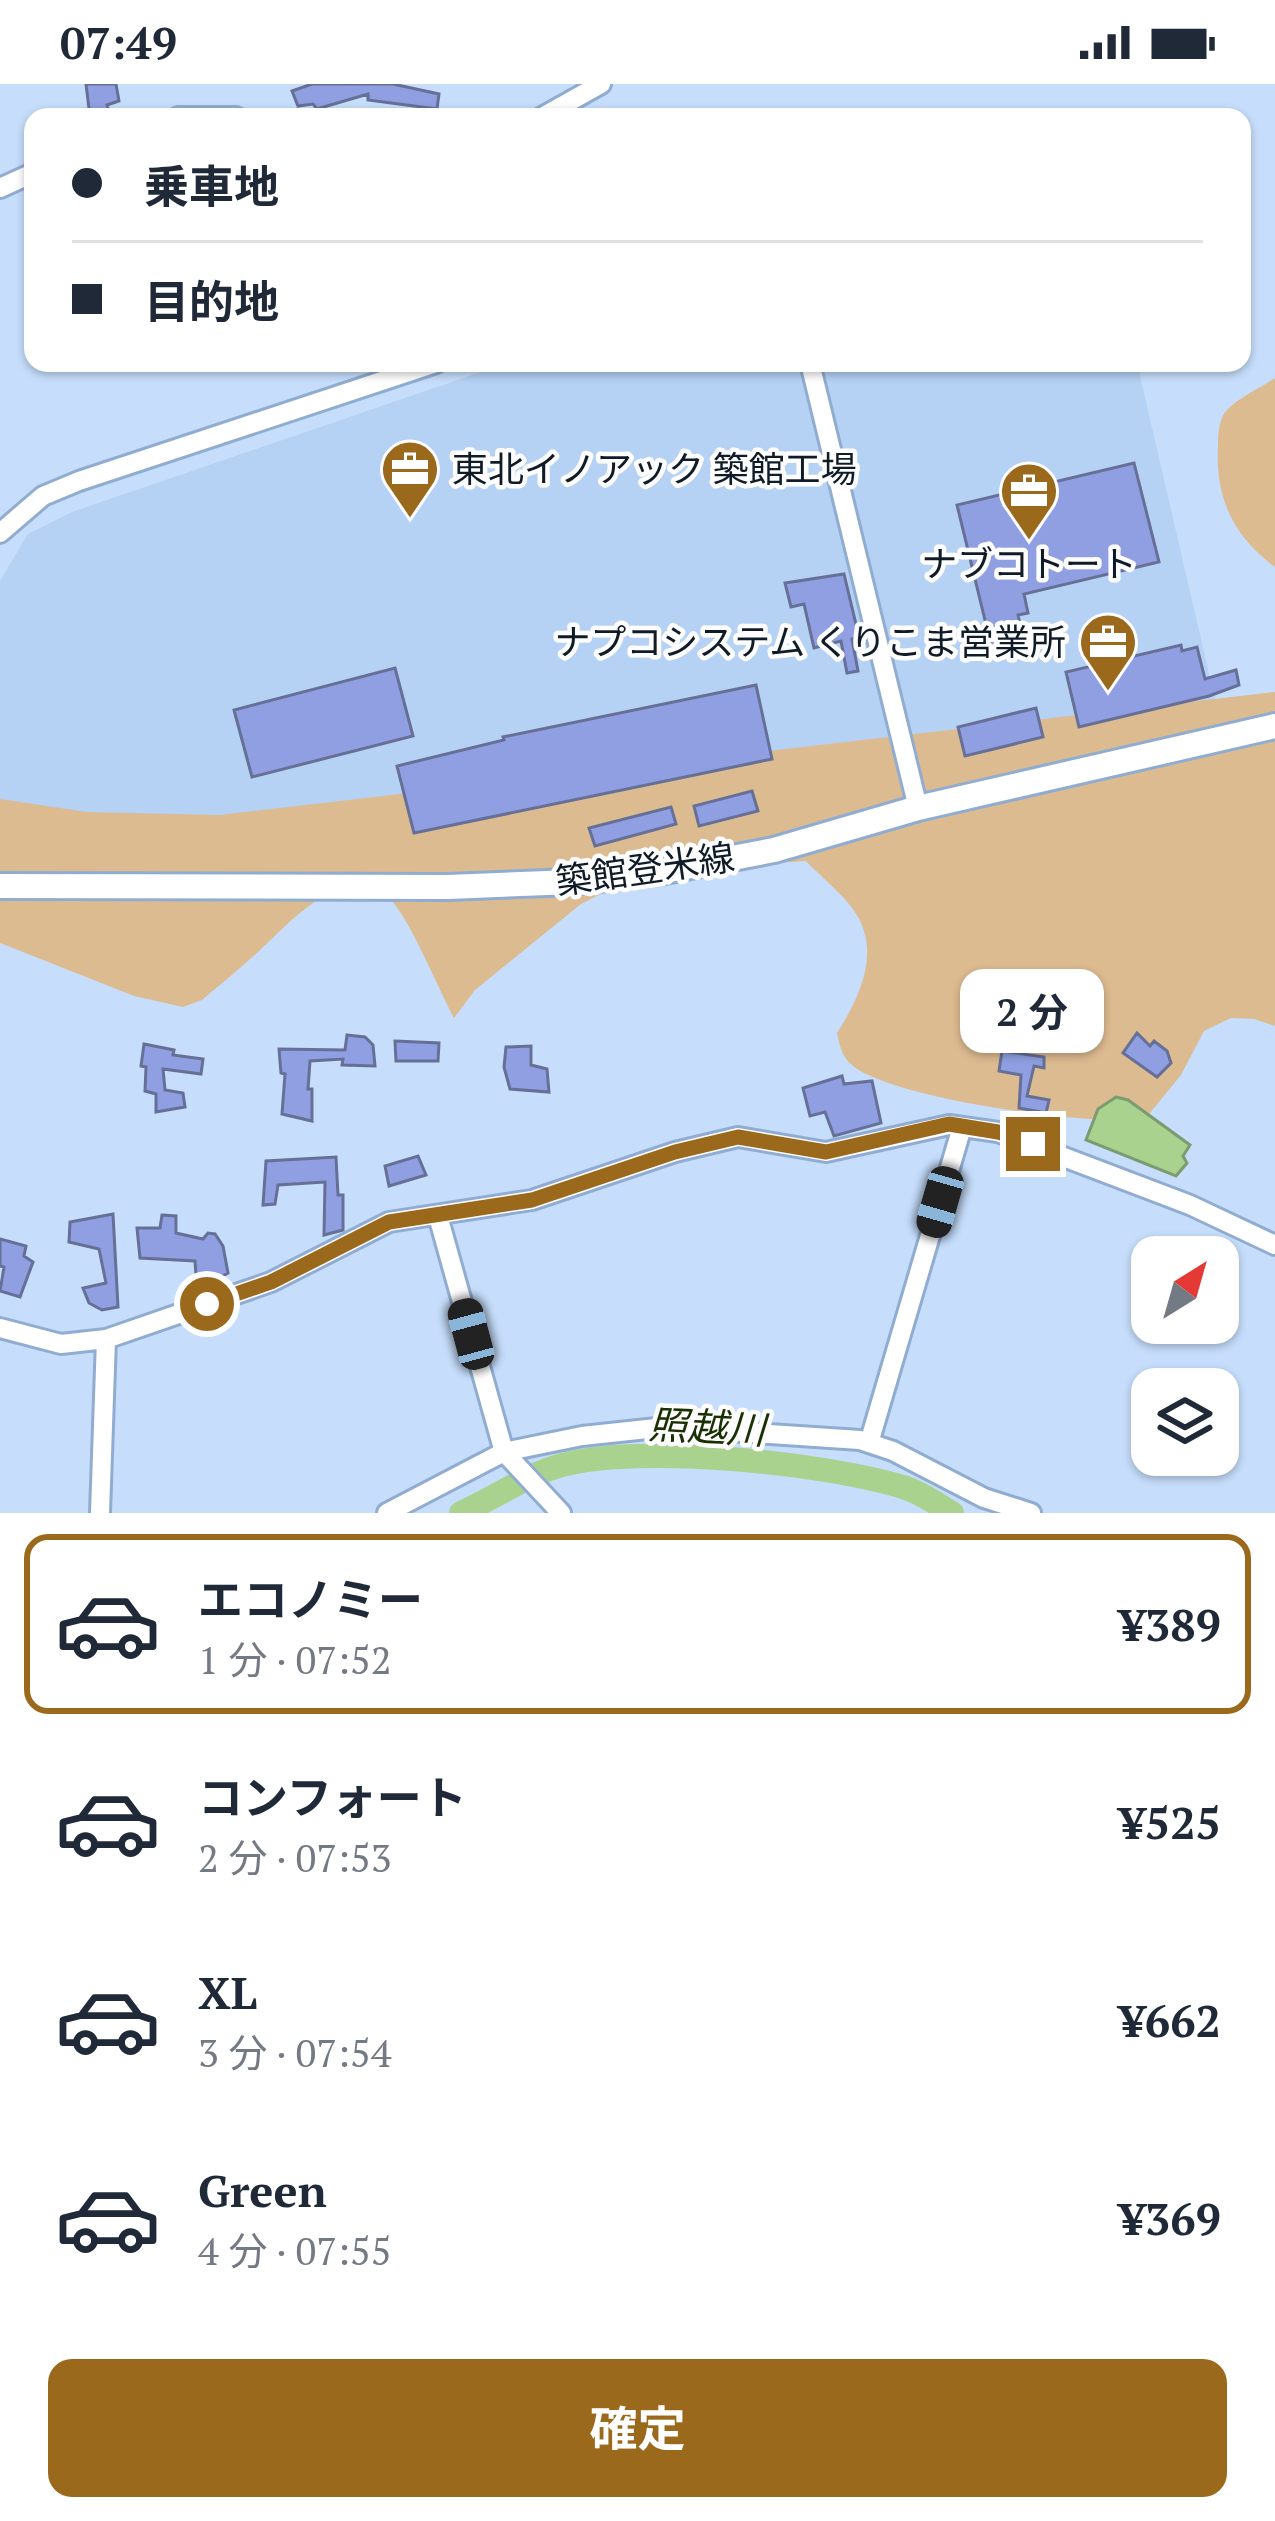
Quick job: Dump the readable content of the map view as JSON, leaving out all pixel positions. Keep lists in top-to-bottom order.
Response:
{
  "streets": {
    "main road": ["築館登米線"]
  },
  "water": ["照越川"],
  "places": {
    "office": ["東北イノアック 築館工場", "ナブコトート", "ナプコシステム くりこま営業所"]
  },
  "north": "top right",
  "page": {
    "status": "07:49",
    "banner": ["乗車地", "目的地"],
    "bubble": "2 分",
    "list": [
      {
        "name": "エコノミー",
        "note": "1 分 · 07:52",
        "value": "¥389"
      },
      {
        "name": "コンフォート",
        "note": "2 分 · 07:53",
        "value": "¥525"
      },
      {
        "name": "XL",
        "note": "3 分 · 07:54",
        "value": "¥662"
      },
      {
        "name": "Green",
        "note": "4 分 · 07:55",
        "value": "¥369"
      }
    ],
    "buttons": "確定"
  }
}
